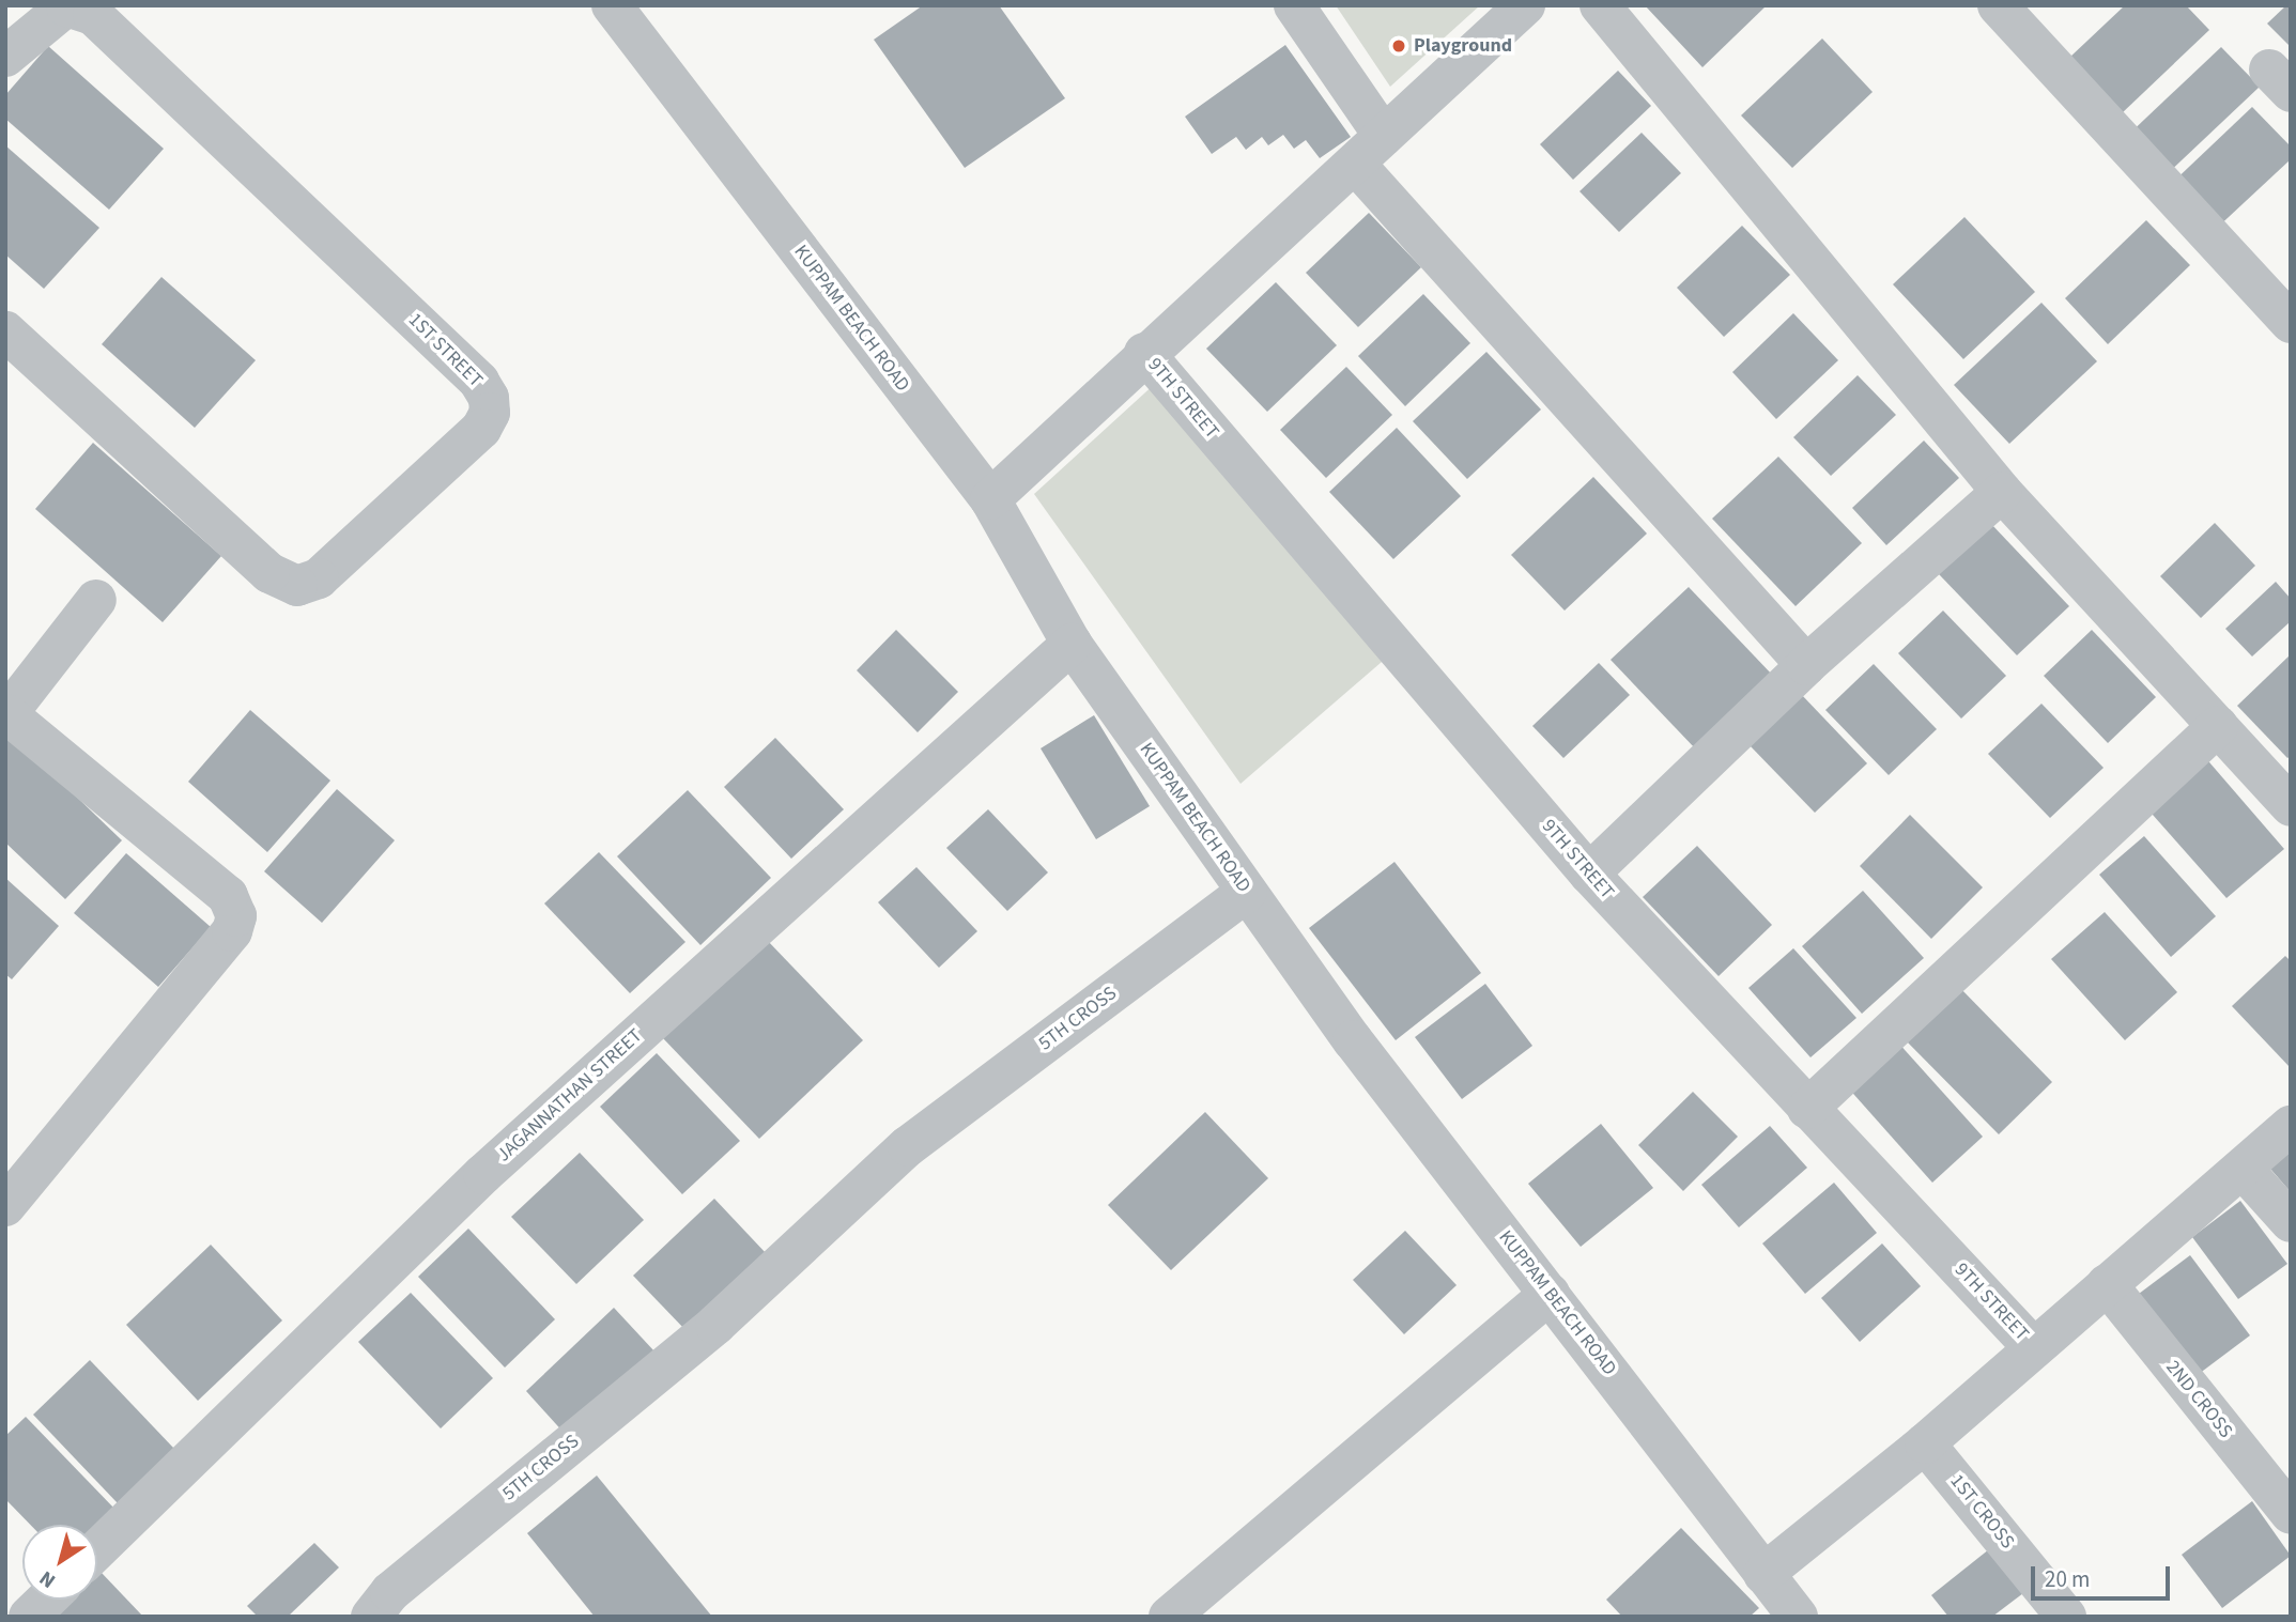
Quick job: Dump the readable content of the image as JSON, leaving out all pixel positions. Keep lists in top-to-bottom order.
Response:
{
  "streets": {
    "street": [
      "KUPPAM BEACH ROAD",
      "1ST STREET",
      "9TH STREET",
      "5TH CROSS",
      "JAGANNATHAN STREET",
      "2ND CROSS",
      "1ST CROSS"
    ]
  },
  "crossings": [
    ["KUPPAM BEACH ROAD", "5TH CROSS"],
    ["KUPPAM BEACH ROAD", "JAGANNATHAN STREET"]
  ],
  "places": ["Playground"],
  "scale_bar": "20 m",
  "north": "bottom left"
}
